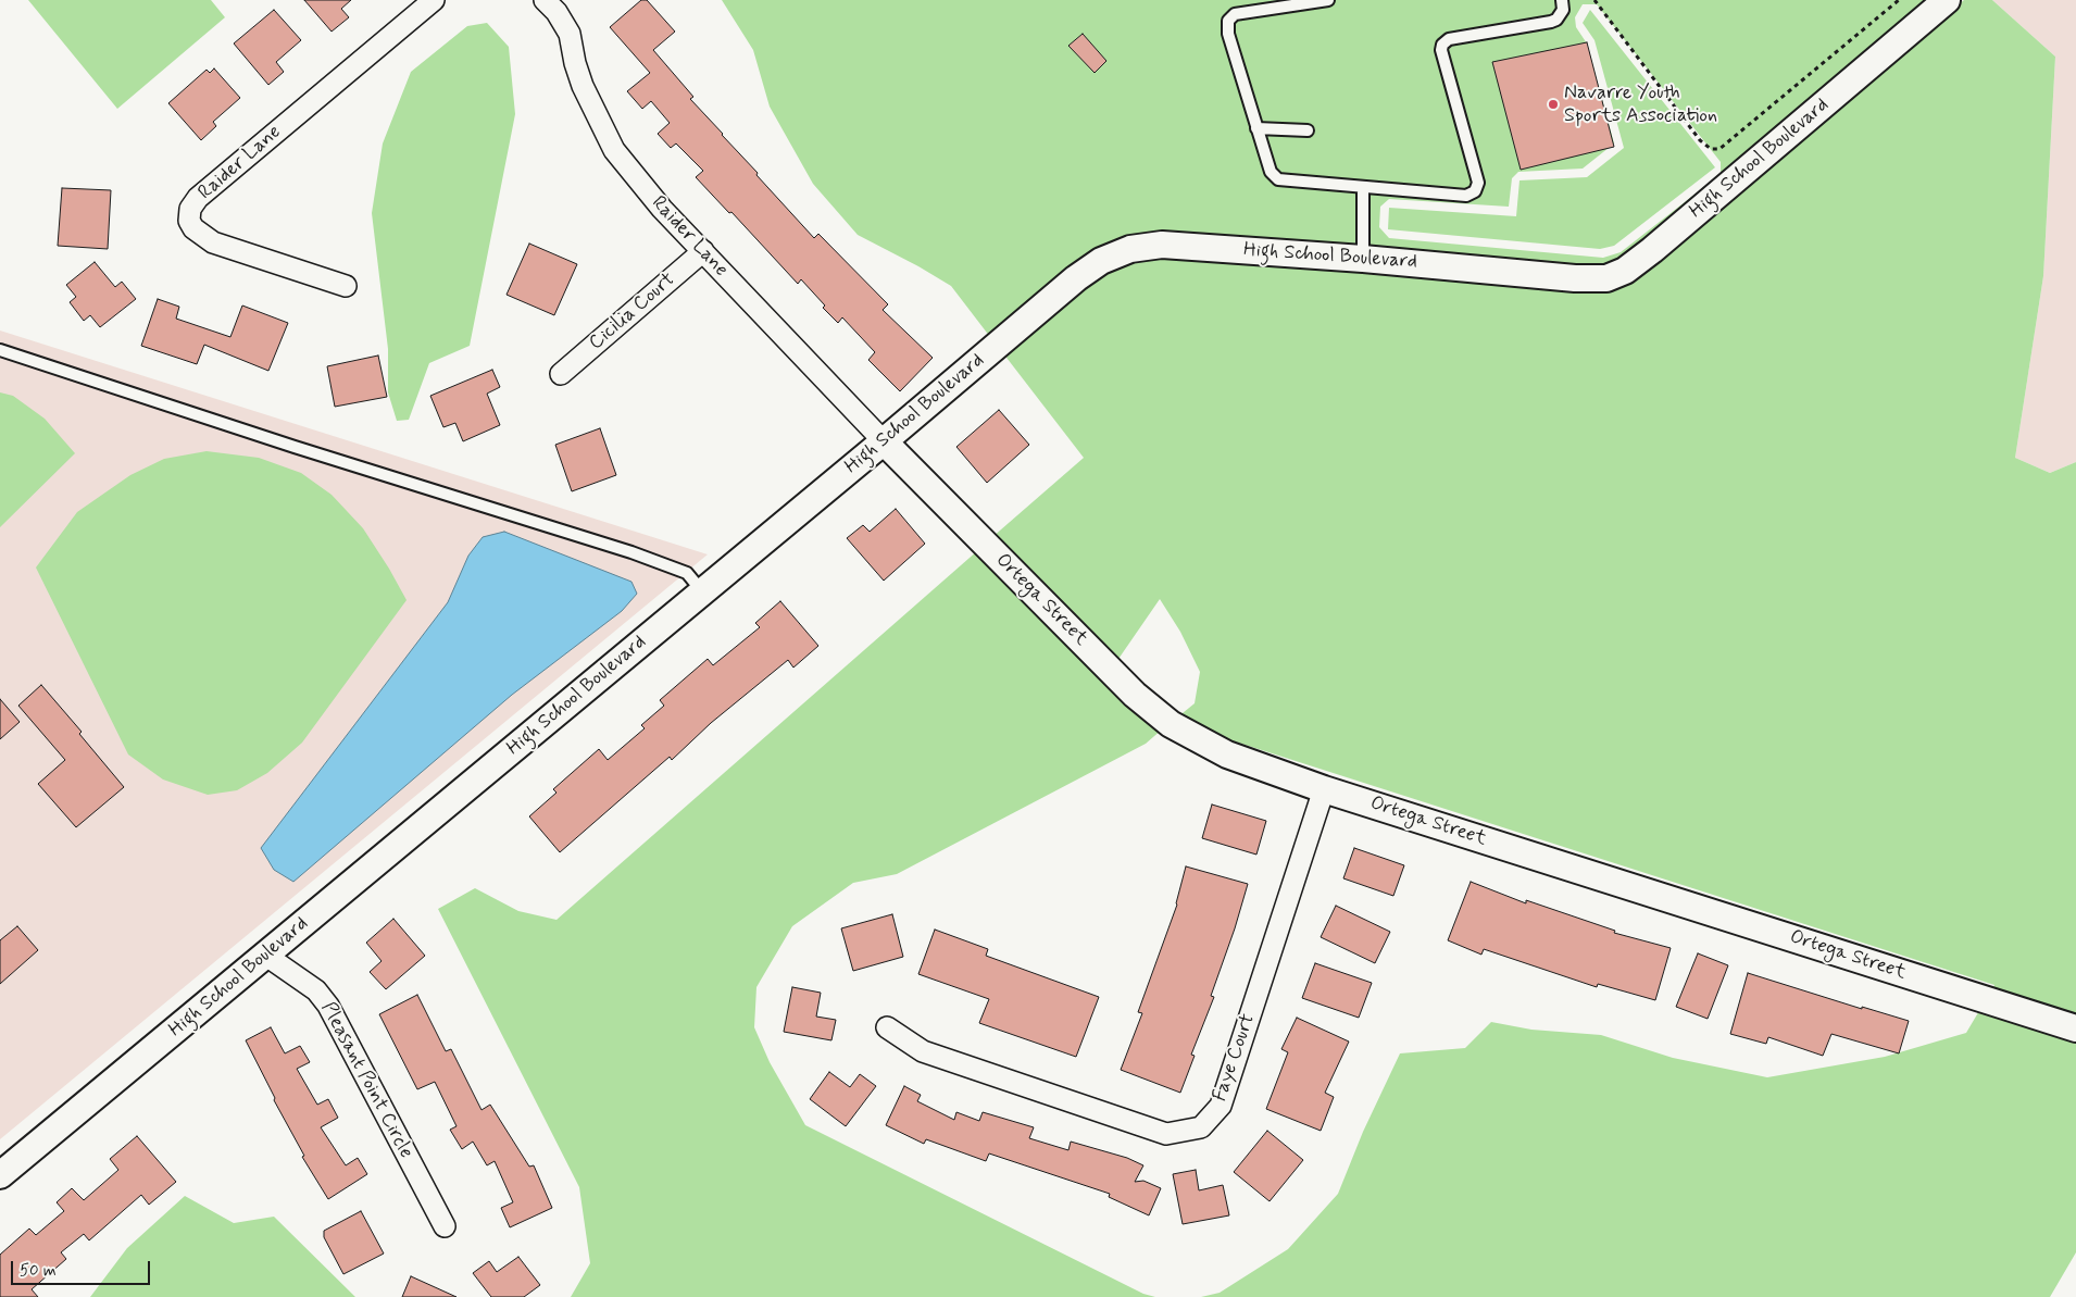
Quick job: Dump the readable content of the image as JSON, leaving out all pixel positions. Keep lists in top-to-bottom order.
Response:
{
  "streets": {
    "street": [
      "High School Boulevard",
      "Raider Lane",
      "Cicilia Court",
      "Ortega Street",
      "Faye Court",
      "Pleasant Point Circle"
    ]
  },
  "crossings": [
    ["High School Boulevard", "Raider Lane"],
    ["High School Boulevard", "Ortega Street"],
    ["High School Boulevard", "Pleasant Point Circle"],
    ["Raider Lane", "Cicilia Court"],
    ["Raider Lane", "Ortega Street"],
    ["Ortega Street", "Faye Court"]
  ],
  "places": ["Navarre Youth Sports Association"],
  "scale_bar": "50 m"
}
